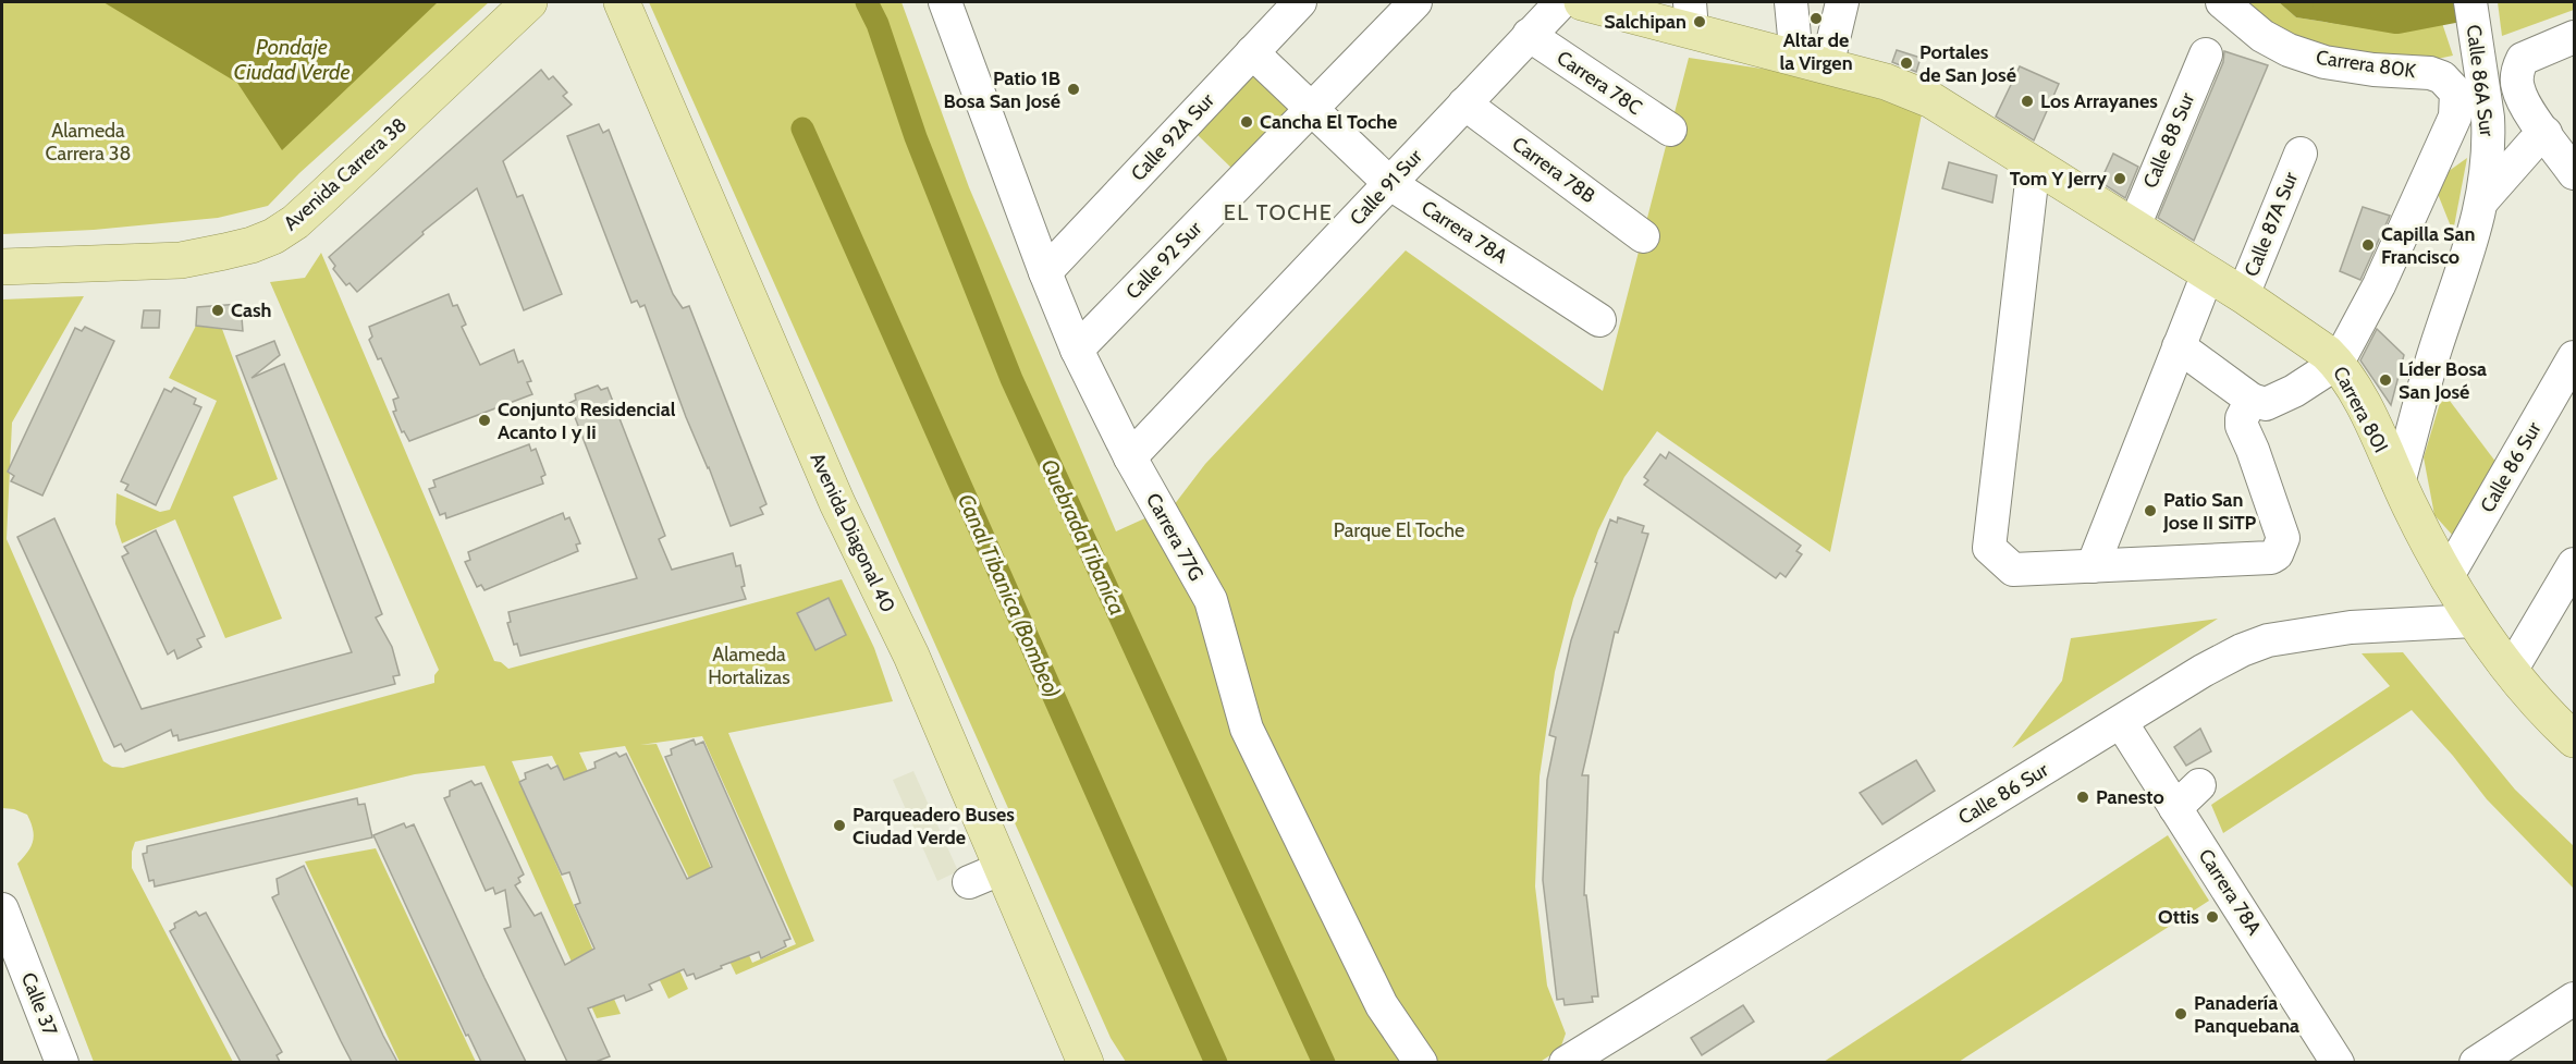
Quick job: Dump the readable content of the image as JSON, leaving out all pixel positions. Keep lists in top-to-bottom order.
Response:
{
  "streets": {
    "main road": ["Avenida Carrera 38", "Carrera 80I", "Avenida Diagonal 40"],
    "street": [
      "Carrera 80K",
      "Calle 86A Sur",
      "Carrera 78C",
      "Calle 92A Sur",
      "Calle 88 Sur",
      "Carrera 78B",
      "Calle 91 Sur",
      "Calle 87A Sur",
      "Carrera 78A",
      "Calle 92 Sur",
      "Calle 86 Sur",
      "Carrera 77G",
      "Calle 37"
    ]
  },
  "crossings": [
    ["Carrera 80K", "Calle 86A Sur"],
    ["Calle 86A Sur", "Carrera 80I"],
    ["Carrera 78C", "Calle 91 Sur"],
    ["Calle 92A Sur", "Carrera 78A"],
    ["Calle 92A Sur", "Carrera 77G"],
    ["Calle 88 Sur", "Carrera 80I"],
    ["Carrera 78B", "Calle 91 Sur"],
    ["Calle 91 Sur", "Carrera 78A"],
    ["Calle 91 Sur", "Carrera 80I"],
    ["Calle 91 Sur", "Carrera 77G"],
    ["Calle 87A Sur", "Carrera 80I"],
    ["Carrera 78A", "Calle 92 Sur"],
    ["Carrera 78A", "Calle 86 Sur"],
    ["Calle 92 Sur", "Carrera 77G"],
    ["Carrera 80I", "Calle 86 Sur"]
  ],
  "districts": ["EL TOCHE"],
  "water": ["Pondaje Ciudad Verde", "Quebrada Tibaníca", "Canal Tibanica (Bombeo)"],
  "parks": ["Alameda Carrera 38", "Parque El Toche", "Alameda Hortalizas"],
  "places": [
    "Altar de la Virgen",
    "Salchipan",
    "Portales de San José",
    "Patio 1B Bosa San José",
    "Los Arrayanes",
    "Cancha El Toche",
    "Tom Y Jerry",
    "Capilla San Francisco",
    "Cash",
    "Líder Bosa San José",
    "Conjunto Residencial Acanto I y Ii",
    "Patio San Jose II SiTP",
    "Panesto",
    "Parqueadero Buses Ciudad Verde",
    "Ottis",
    "Panadería Panquebana"
  ]
}
